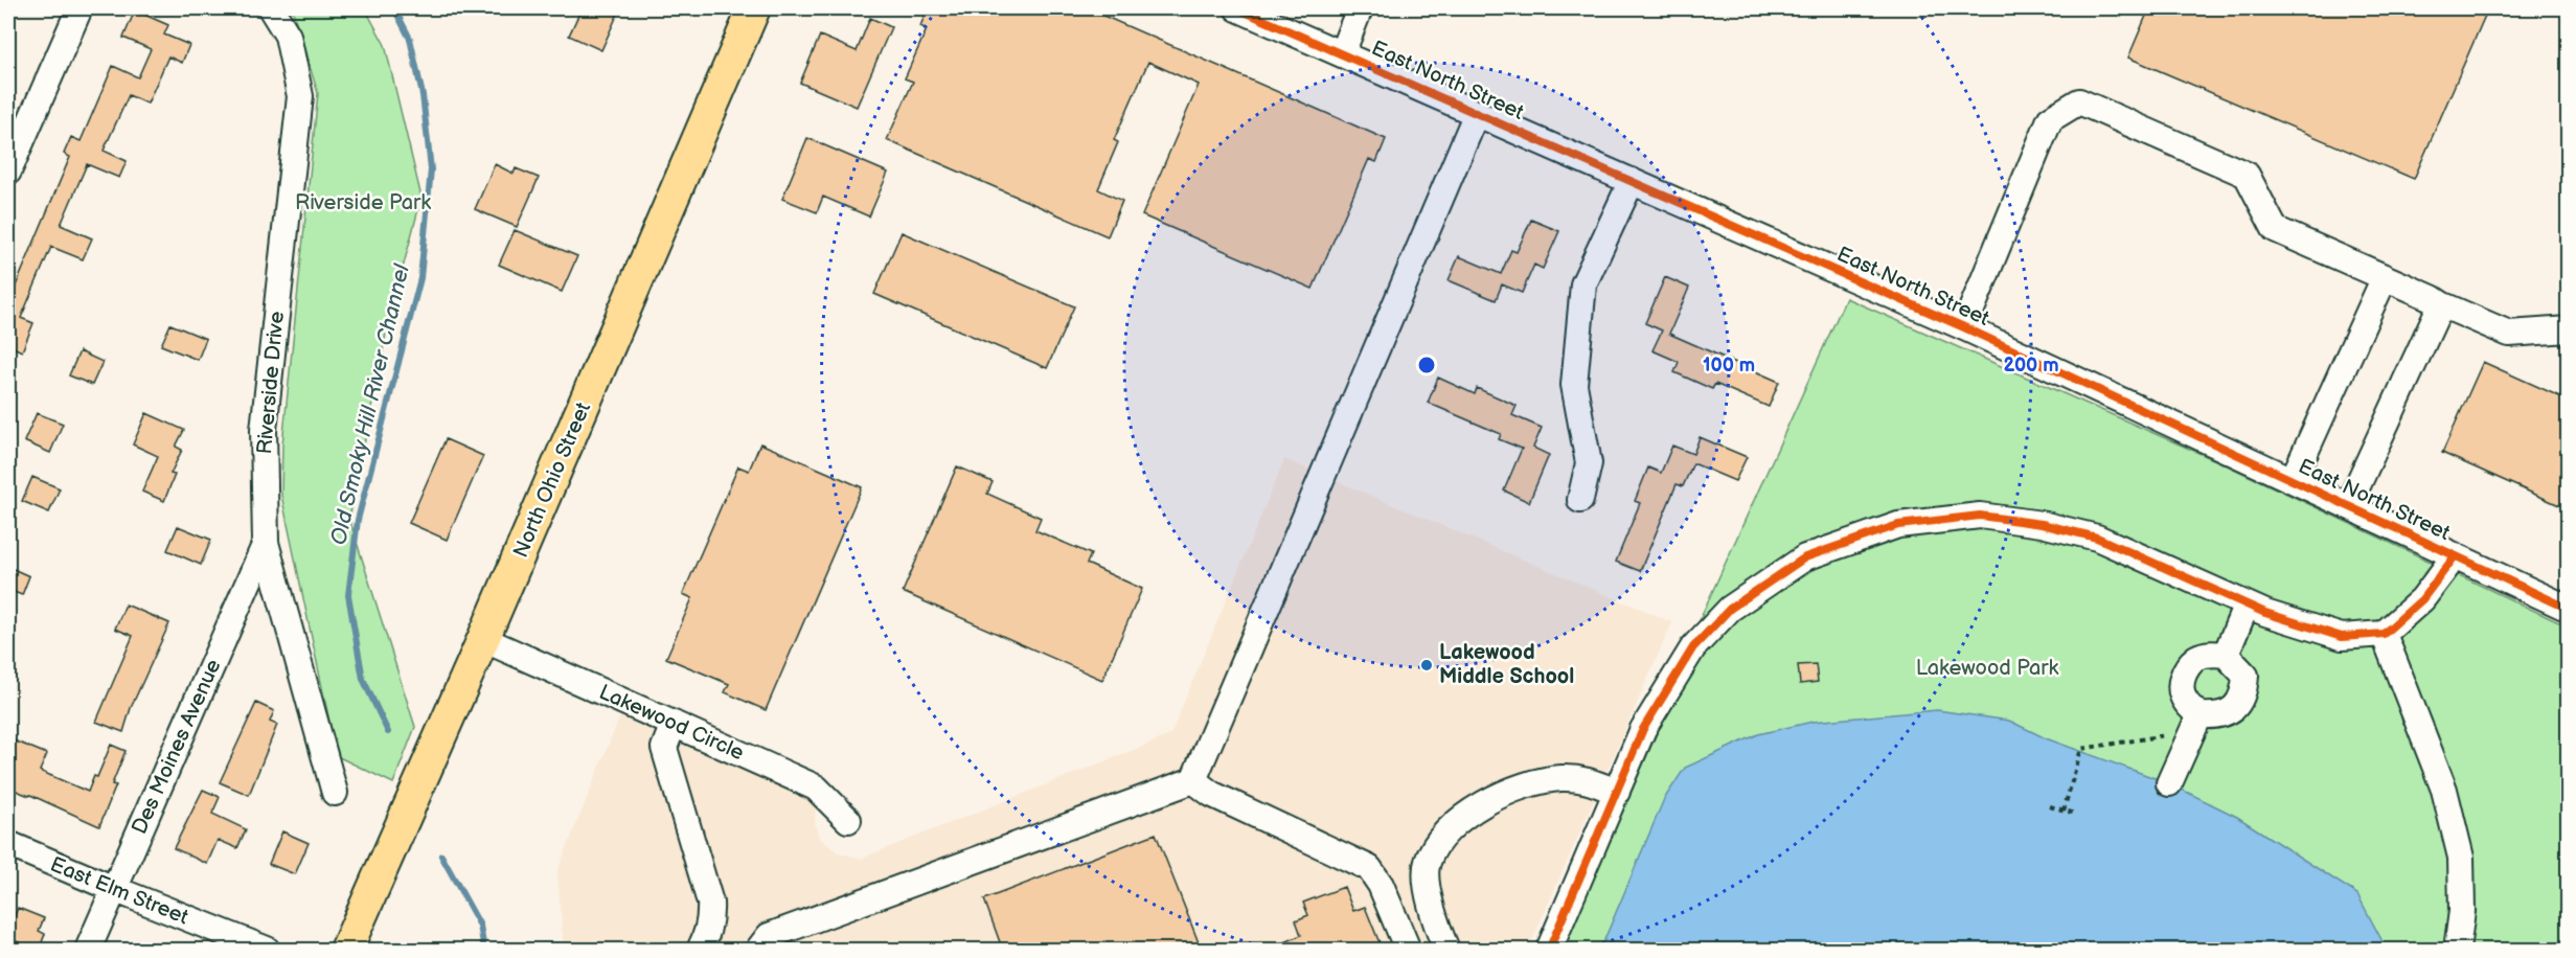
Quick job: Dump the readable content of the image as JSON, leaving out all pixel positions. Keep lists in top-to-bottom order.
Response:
{
  "streets": {
    "main road": ["North Ohio Street"],
    "street": [
      "East North Street",
      "Riverside Drive",
      "Lakewood Circle",
      "Des Moines Avenue",
      "East Elm Street"
    ]
  },
  "crossings": [
    ["Riverside Drive", "Des Moines Avenue"],
    ["North Ohio Street", "Lakewood Circle"],
    ["Des Moines Avenue", "East Elm Street"]
  ],
  "water": ["Old Smoky Hill River Channel"],
  "parks": ["Riverside Park", "Lakewood Park"],
  "places": ["Lakewood Middle School"],
  "rings": ["100 m", "200 m"]
}
